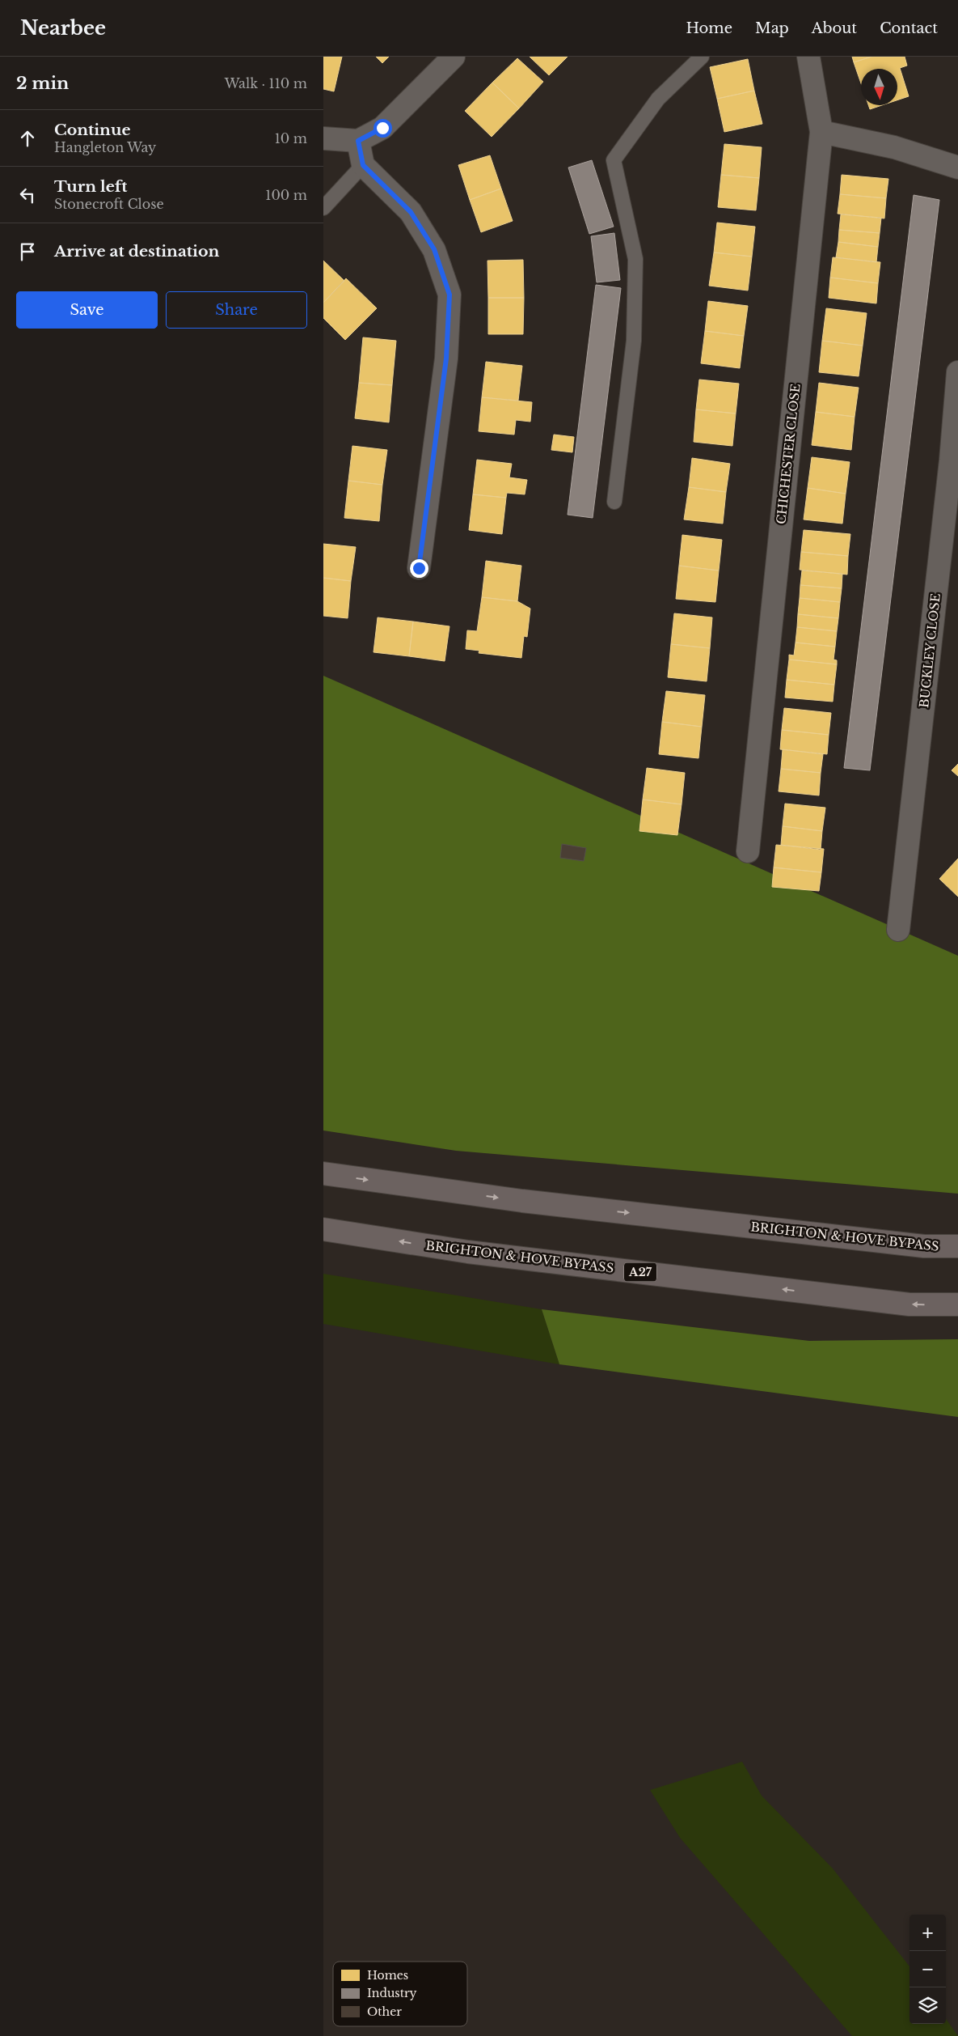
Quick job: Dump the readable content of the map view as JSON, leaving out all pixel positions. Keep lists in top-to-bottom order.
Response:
{
  "streets": {
    "highway": ["BRIGHTON & HOVE BYPASS", "A27"],
    "street": ["CHICHESTER CLOSE", "BUCKLEY CLOSE"]
  },
  "legend": ["Homes", "Industry", "Other"],
  "north": "bottom",
  "page": {
    "header": "Nearbee",
    "nav": [
      "Home",
      "Map",
      "About",
      "Contact"
    ],
    "heading": ["2 min", "Walk · 110 m"],
    "list": [
      ["Continue", "Hangleton Way", "10 m"],
      ["Turn left", "Stonecroft Close", "100 m"],
      "Arrive at destination"
    ],
    "buttons": ["Save", "Share"],
    "map_buttons": ["+", "−"]
  }
}
